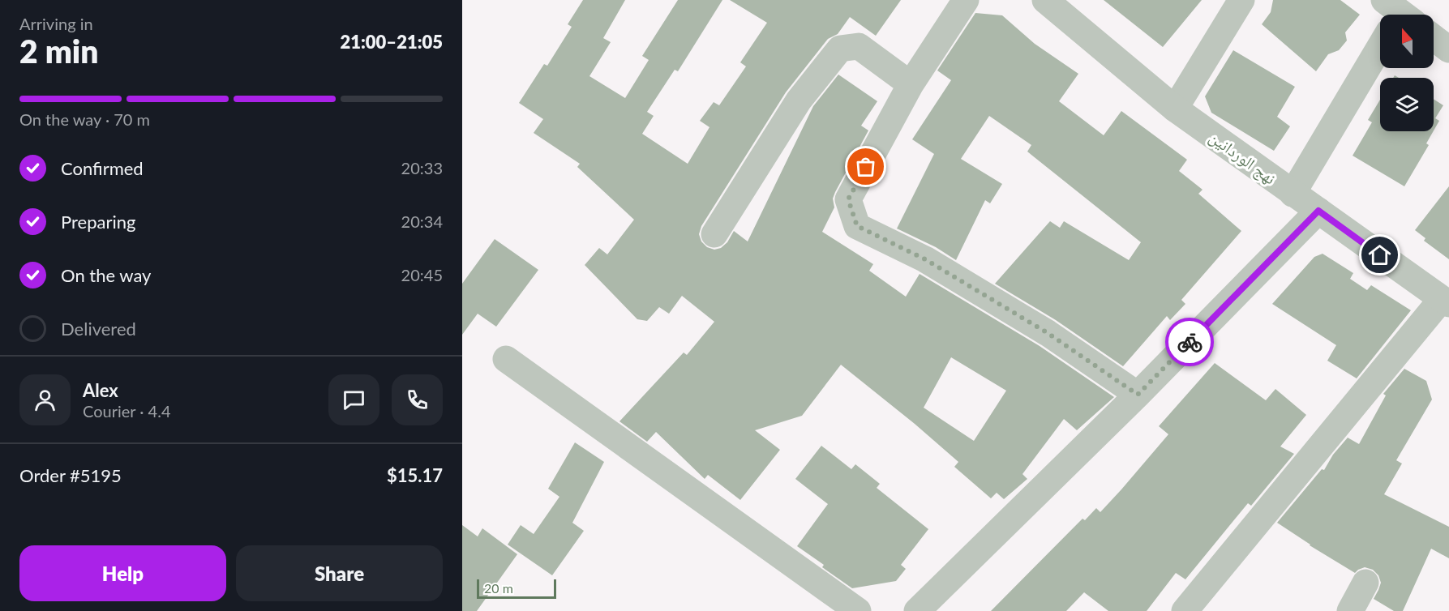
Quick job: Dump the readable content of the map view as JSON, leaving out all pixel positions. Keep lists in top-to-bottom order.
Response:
{
  "streets": {
    "street": ["نهج الوردانين"]
  },
  "scale_bar": "20 m",
  "north": "top",
  "page": {
    "heading": ["2 min", "Arriving in", "21:00–21:05"],
    "panel": [
      "Alex",
      "Courier · 4.4",
      "Order #5195",
      "$15.17"
    ],
    "bar": "On the way · 70 m",
    "list": [
      ["Confirmed", "20:33"],
      ["Preparing", "20:34"],
      ["On the way", "20:45"],
      "Delivered"
    ],
    "buttons": ["Help", "Share"],
    "scale": "20 m"
  }
}
